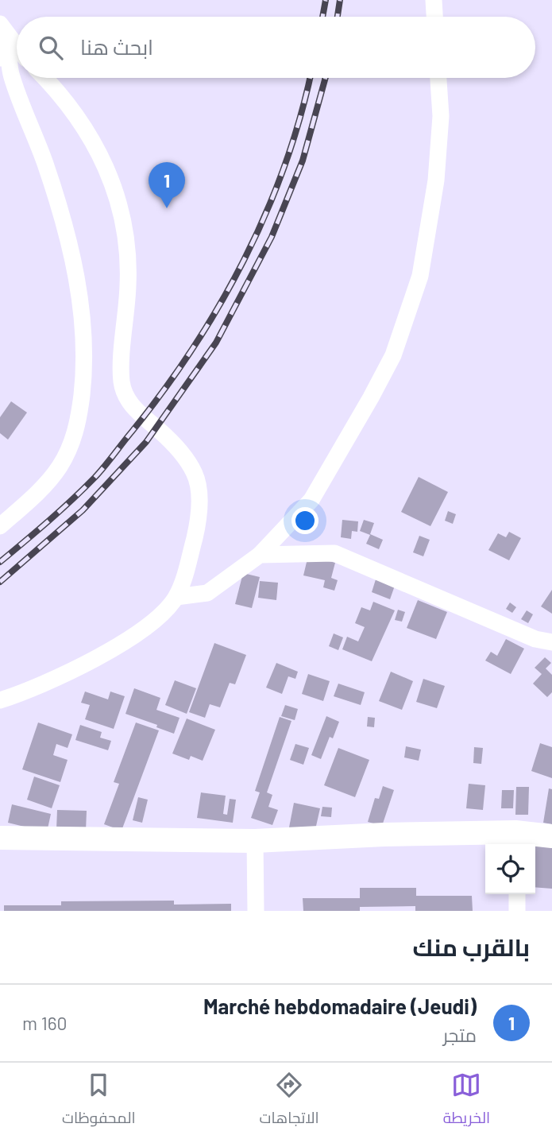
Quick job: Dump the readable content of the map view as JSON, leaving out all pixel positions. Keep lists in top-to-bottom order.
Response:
{
  "page": {
    "search": "ابحث هنا",
    "pins": "1",
    "heading": "بالقرب منك",
    "list": [
      {
        "mark": "1",
        "name": "Marché hebdomadaire (Jeudi)",
        "note": "متجر",
        "value": "160 m"
      }
    ],
    "nav": ["الخريطة", "الاتجاهات", "المحفوظات"]
  }
}
